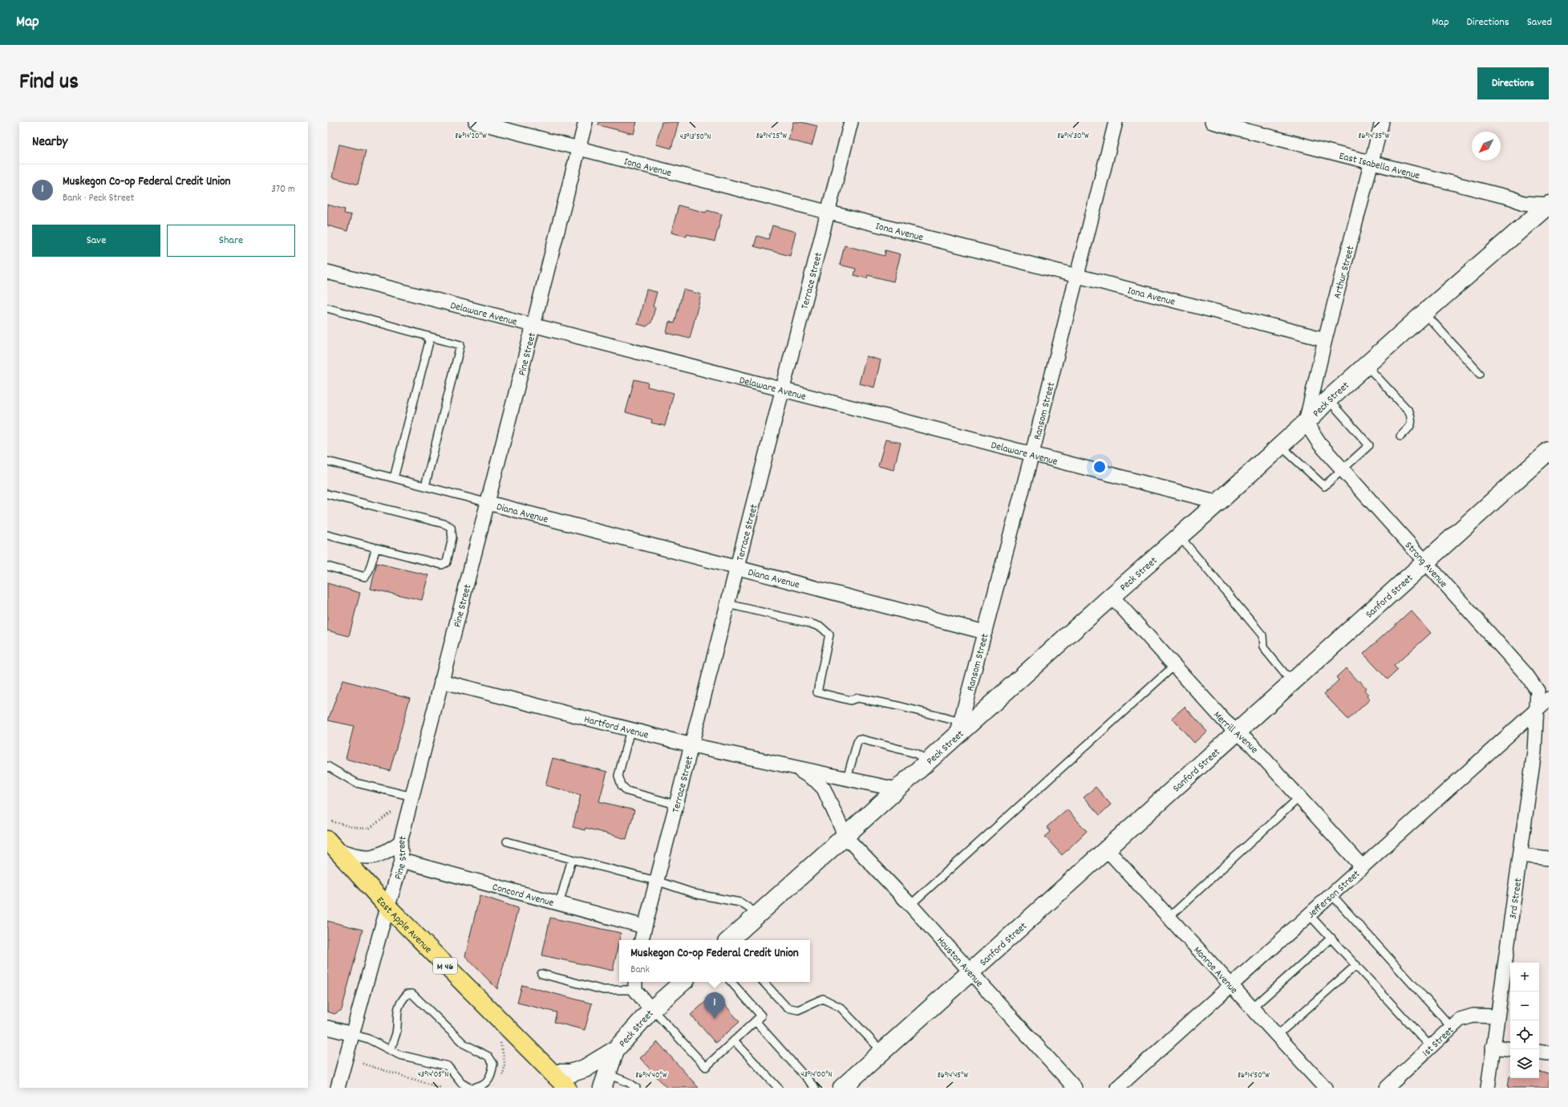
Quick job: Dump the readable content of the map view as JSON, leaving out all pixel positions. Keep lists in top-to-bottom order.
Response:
{
  "streets": {
    "main road": ["East Apple Avenue", "M 46"],
    "street": [
      "East Isabella Avenue",
      "Iona Avenue",
      "Arthur Street",
      "Terrace Street",
      "Delaware Avenue",
      "Pine Street",
      "Peck Street",
      "Ransom Street",
      "Diana Avenue",
      "Strong Avenue",
      "Sanford Street",
      "Hartford Avenue",
      "Merrill Avenue",
      "Jefferson Street",
      "Concord Avenue",
      "3rd Street",
      "Houston Avenue",
      "Monroe Avenue",
      "1st Street"
    ]
  },
  "crossings": [
    ["East Isabella Avenue", "Arthur Street"],
    ["East Isabella Avenue", "Peck Street"],
    ["Iona Avenue", "Arthur Street"],
    ["Iona Avenue", "Terrace Street"],
    ["Iona Avenue", "Pine Street"],
    ["Iona Avenue", "Ransom Street"],
    ["Arthur Street", "Peck Street"],
    ["Arthur Street", "Strong Avenue"],
    ["Terrace Street", "Delaware Avenue"],
    ["Terrace Street", "Diana Avenue"],
    ["Terrace Street", "Hartford Avenue"],
    ["Terrace Street", "Concord Avenue"],
    ["Delaware Avenue", "Pine Street"],
    ["Delaware Avenue", "Peck Street"],
    ["Delaware Avenue", "Ransom Street"],
    ["Pine Street", "Diana Avenue"],
    ["Pine Street", "Hartford Avenue"],
    ["Pine Street", "Concord Avenue"],
    ["Pine Street", "East Apple Avenue"],
    ["Peck Street", "Ransom Street"],
    ["Peck Street", "Strong Avenue"],
    ["Peck Street", "Hartford Avenue"],
    ["Peck Street", "Merrill Avenue"],
    ["Peck Street", "Houston Avenue"],
    ["Ransom Street", "Diana Avenue"],
    ["Strong Avenue", "Sanford Street"],
    ["Strong Avenue", "Jefferson Street"],
    ["Strong Avenue", "3rd Street"],
    ["Sanford Street", "Merrill Avenue"],
    ["Sanford Street", "Houston Avenue"],
    ["Sanford Street", "Monroe Avenue"],
    ["Hartford Avenue", "Houston Avenue"],
    ["Merrill Avenue", "Jefferson Street"],
    ["Jefferson Street", "3rd Street"],
    ["Jefferson Street", "Monroe Avenue"],
    ["3rd Street", "1st Street"]
  ],
  "north": "bottom left",
  "page": {
    "header": "Map",
    "nav": ["Map", "Directions", "Saved"],
    "title": "Find us",
    "buttons": [
      "Directions",
      ["Save", "Share"]
    ],
    "heading": "Nearby",
    "list": [
      {
        "mark": "1",
        "name": "Muskegon Co-op Federal Credit Union",
        "note": "Bank · Peck Street",
        "value": "370 m"
      }
    ],
    "popup": ["Muskegon Co-op Federal Credit Union", "Bank"],
    "map_buttons": ["+", "−"],
    "pins": "1"
  },
  "coordinates": [
    "86°14'20\"W",
    "86°14'25\"W",
    "86°14'30\"W",
    "86°14'35\"W",
    "43°13'50\"N",
    "43°14'05\"N",
    "43°14'00\"N",
    "86°14'40\"W",
    "86°14'45\"W",
    "86°14'50\"W"
  ]
}
